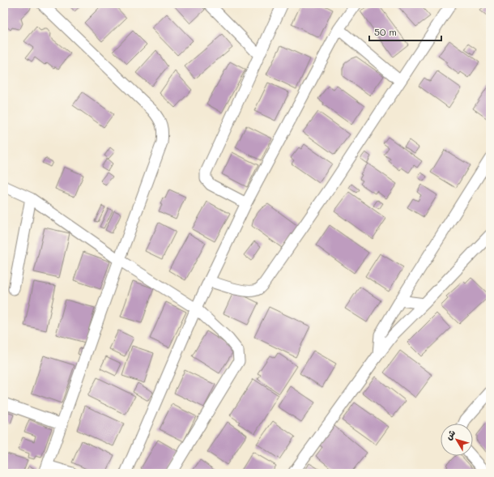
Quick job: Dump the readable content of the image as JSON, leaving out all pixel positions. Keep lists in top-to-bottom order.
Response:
{
  "scale_bar": "50 m",
  "north": "top left"
}
